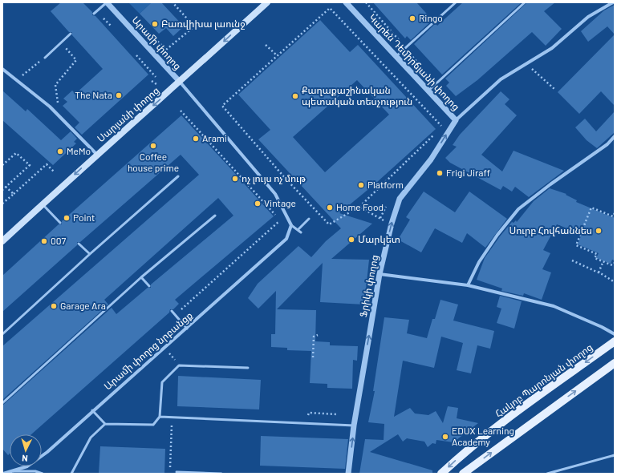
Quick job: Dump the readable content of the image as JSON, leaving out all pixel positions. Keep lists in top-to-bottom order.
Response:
{
  "streets": {
    "main road": ["Սարյանի փողոց", "Հակոբ Պարոնյան փողոց"],
    "street": [
      "Արամի փողոց",
      "Կարեն Դեմիրճյանի փողոց",
      "Ֆրիկի փողոց",
      "Արամի փողոց նրբանցք"
    ]
  },
  "crossings": [
    ["Արամի փողոց", "Սարյանի փողոց"],
    ["Կարեն Դեմիրճյանի փողոց", "Ֆրիկի փողոց"]
  ],
  "one_way": ["Սարյանի փողոց", "Ֆրիկի փողոց"],
  "places": [
    "Ringo",
    "Բառվիխա լաունջ",
    "The Nata",
    "Քաղաքաշինական պետական տեսչություն",
    "Arami",
    "Coffee house prime",
    "MeMo",
    "Frigi Jiraff",
    "ոչ լույս ոչ մութ",
    "Platform",
    "Vintage",
    "Home Food",
    "Point",
    "Սուրբ Հովհաննես",
    "Մարկետ",
    "007",
    "Garage Ara",
    "EDUX Learning Academy"
  ],
  "north": "bottom"
}
